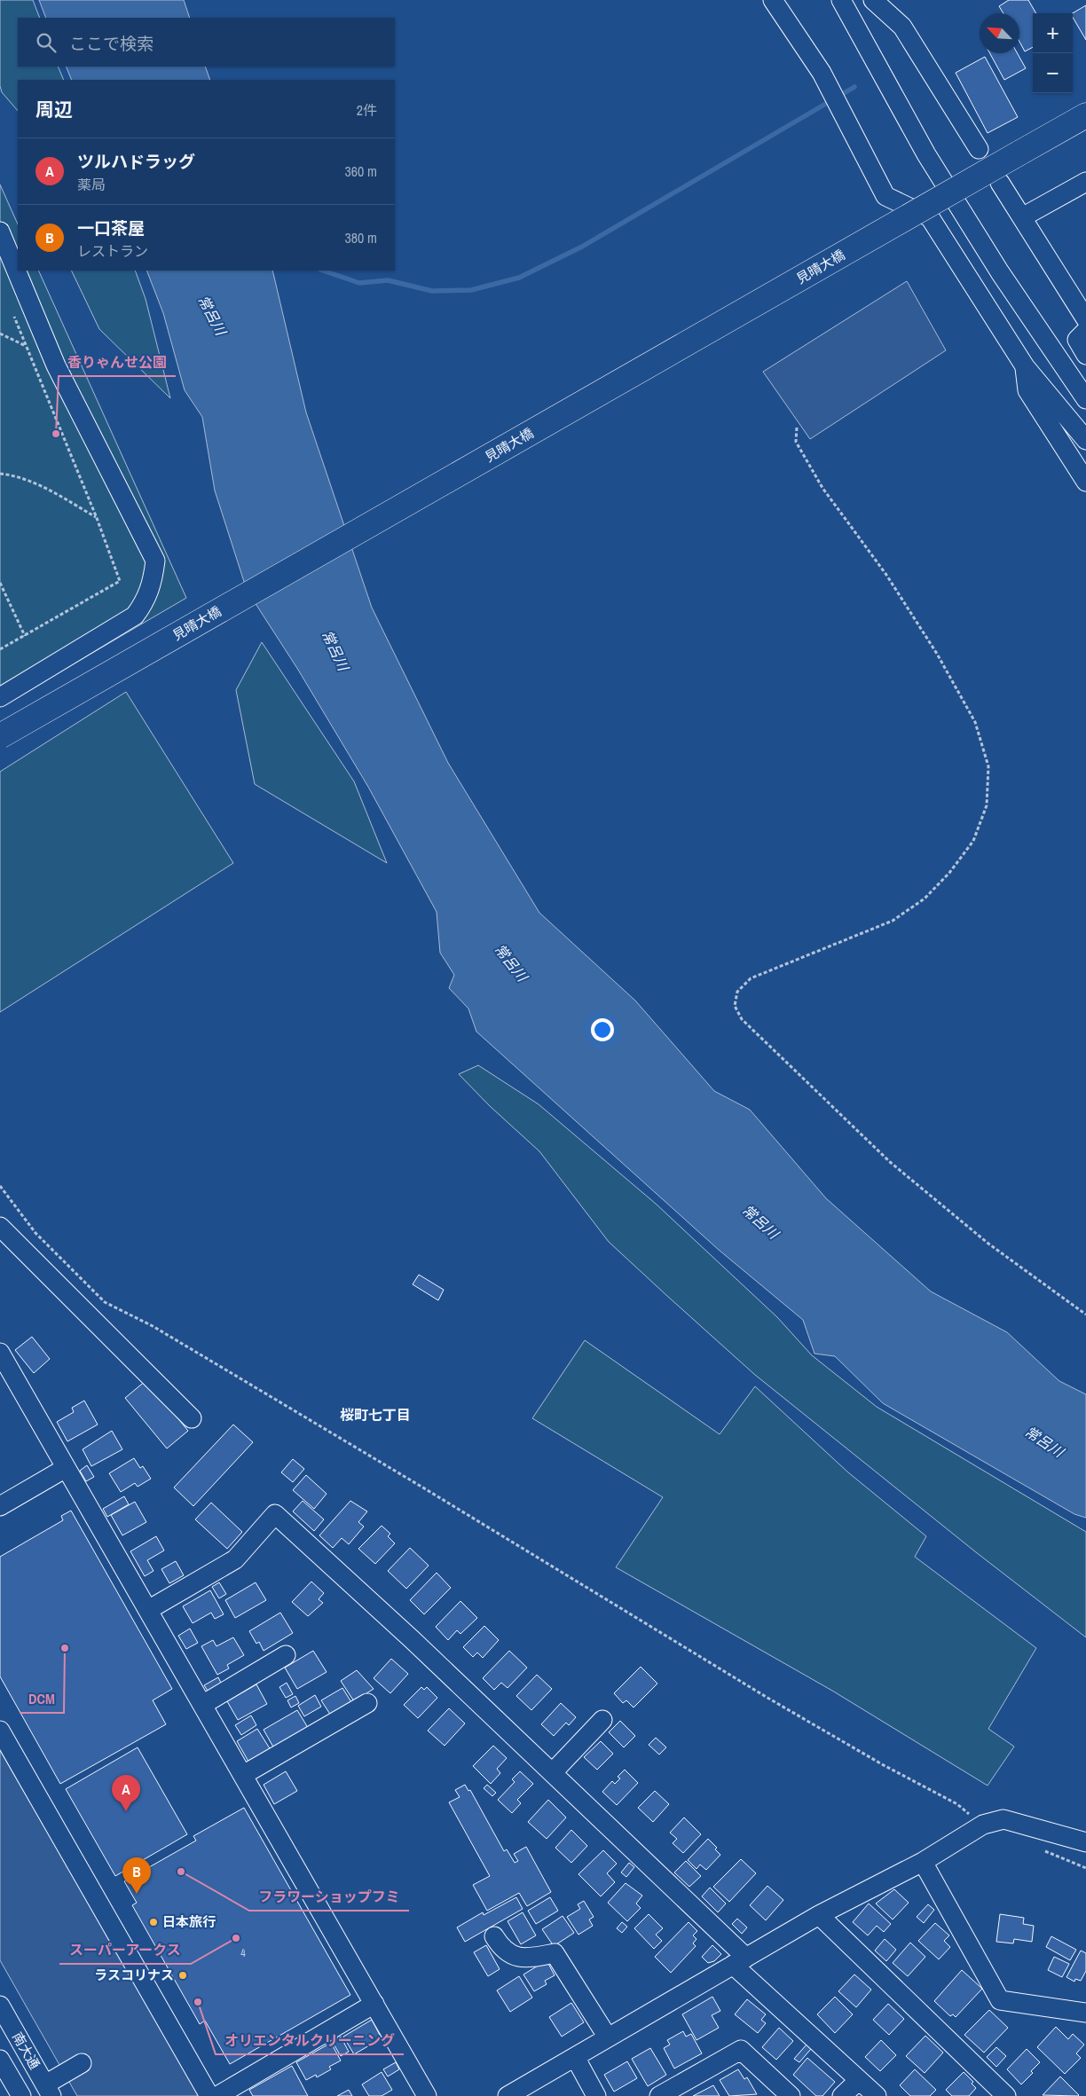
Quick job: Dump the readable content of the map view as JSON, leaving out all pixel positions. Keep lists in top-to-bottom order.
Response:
{
  "streets": {
    "main road": ["見晴大橋"],
    "street": ["南大通"]
  },
  "districts": ["桜町七丁目"],
  "water": ["常呂川"],
  "places": [
    "香りゃんせ公園",
    "DCM",
    "フラワーショップフミ",
    "日本旅行",
    "スーパーアークス",
    "ラスコリナス",
    "オリエンタルクリーニング"
  ],
  "house_numbers": ["4"],
  "north": "top left",
  "page": {
    "map_buttons": ["+", "−"],
    "search": "ここで検索",
    "heading": ["周辺", "2件"],
    "list": [
      {
        "mark": "A",
        "name": "ツルハドラッグ",
        "note": "薬局",
        "value": "360 m"
      },
      {
        "mark": "B",
        "name": "一口茶屋",
        "note": "レストラン",
        "value": "380 m"
      }
    ],
    "pins": ["A", "B"]
  }
}
